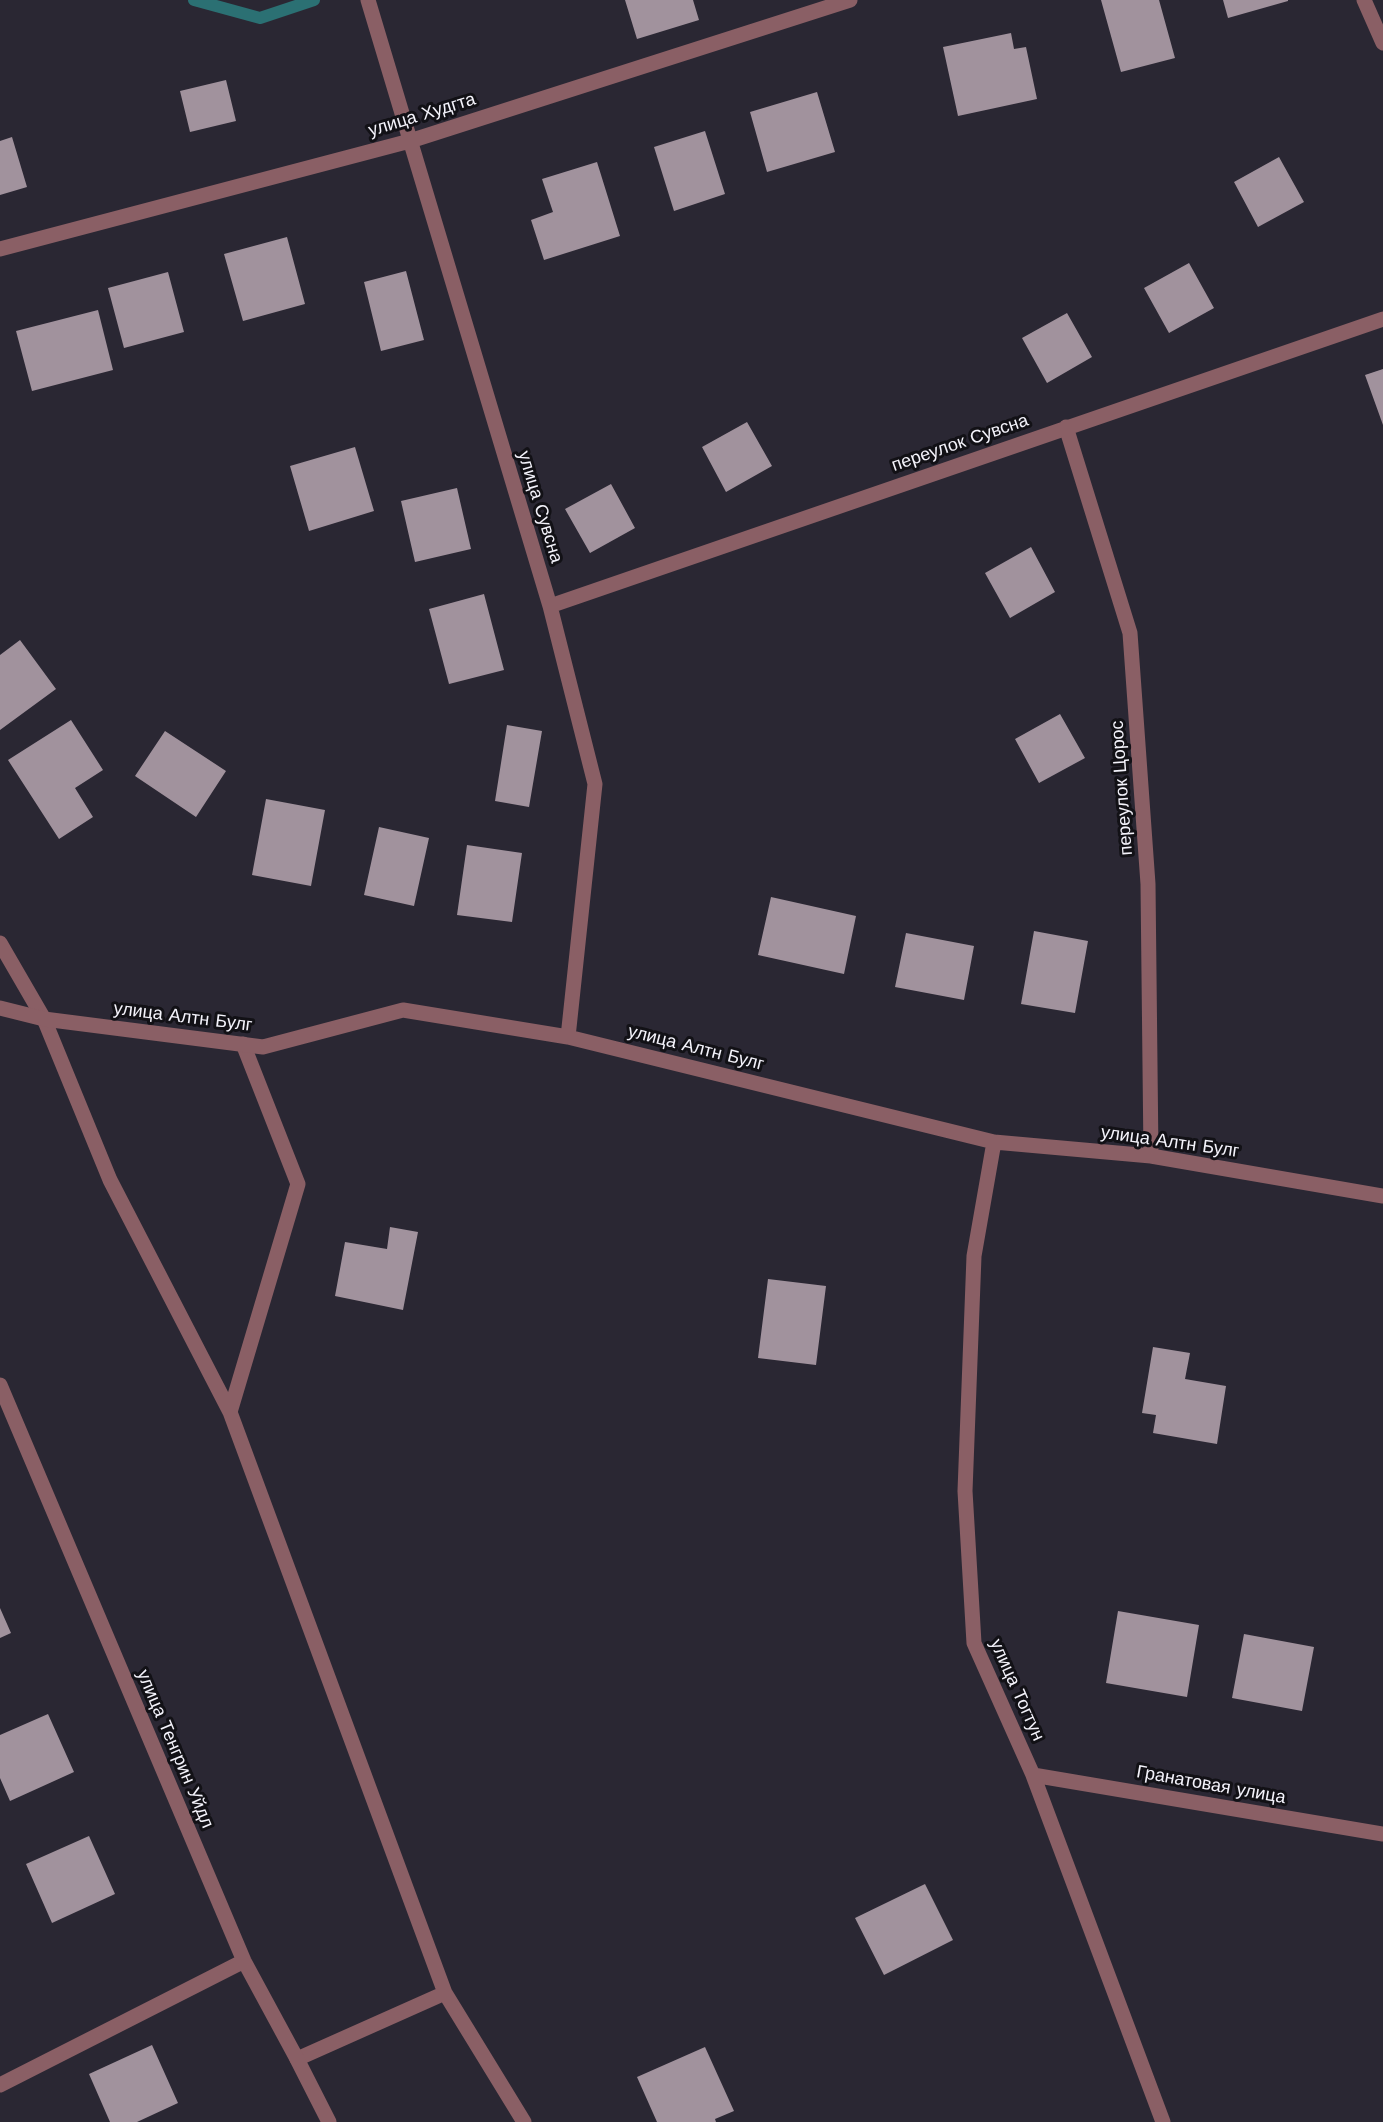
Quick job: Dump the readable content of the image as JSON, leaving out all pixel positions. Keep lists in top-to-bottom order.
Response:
{
  "streets": {
    "street": [
      "улица Худгта",
      "переулок Сувсна",
      "улица Сувсна",
      "переулок Цорос",
      "улица Алтн Булг",
      "улица Тогтун",
      "улица Тенгрин Уйдл",
      "Гранатовая улица"
    ]
  },
  "crossings": [
    ["улица Худгта", "улица Сувсна"],
    ["переулок Сувсна", "улица Сувсна"],
    ["переулок Сувсна", "переулок Цорос"],
    ["улица Сувсна", "улица Алтн Булг"],
    ["переулок Цорос", "улица Алтн Булг"],
    ["улица Алтн Булг", "улица Тогтун"],
    ["улица Тогтун", "Гранатовая улица"]
  ]
}
